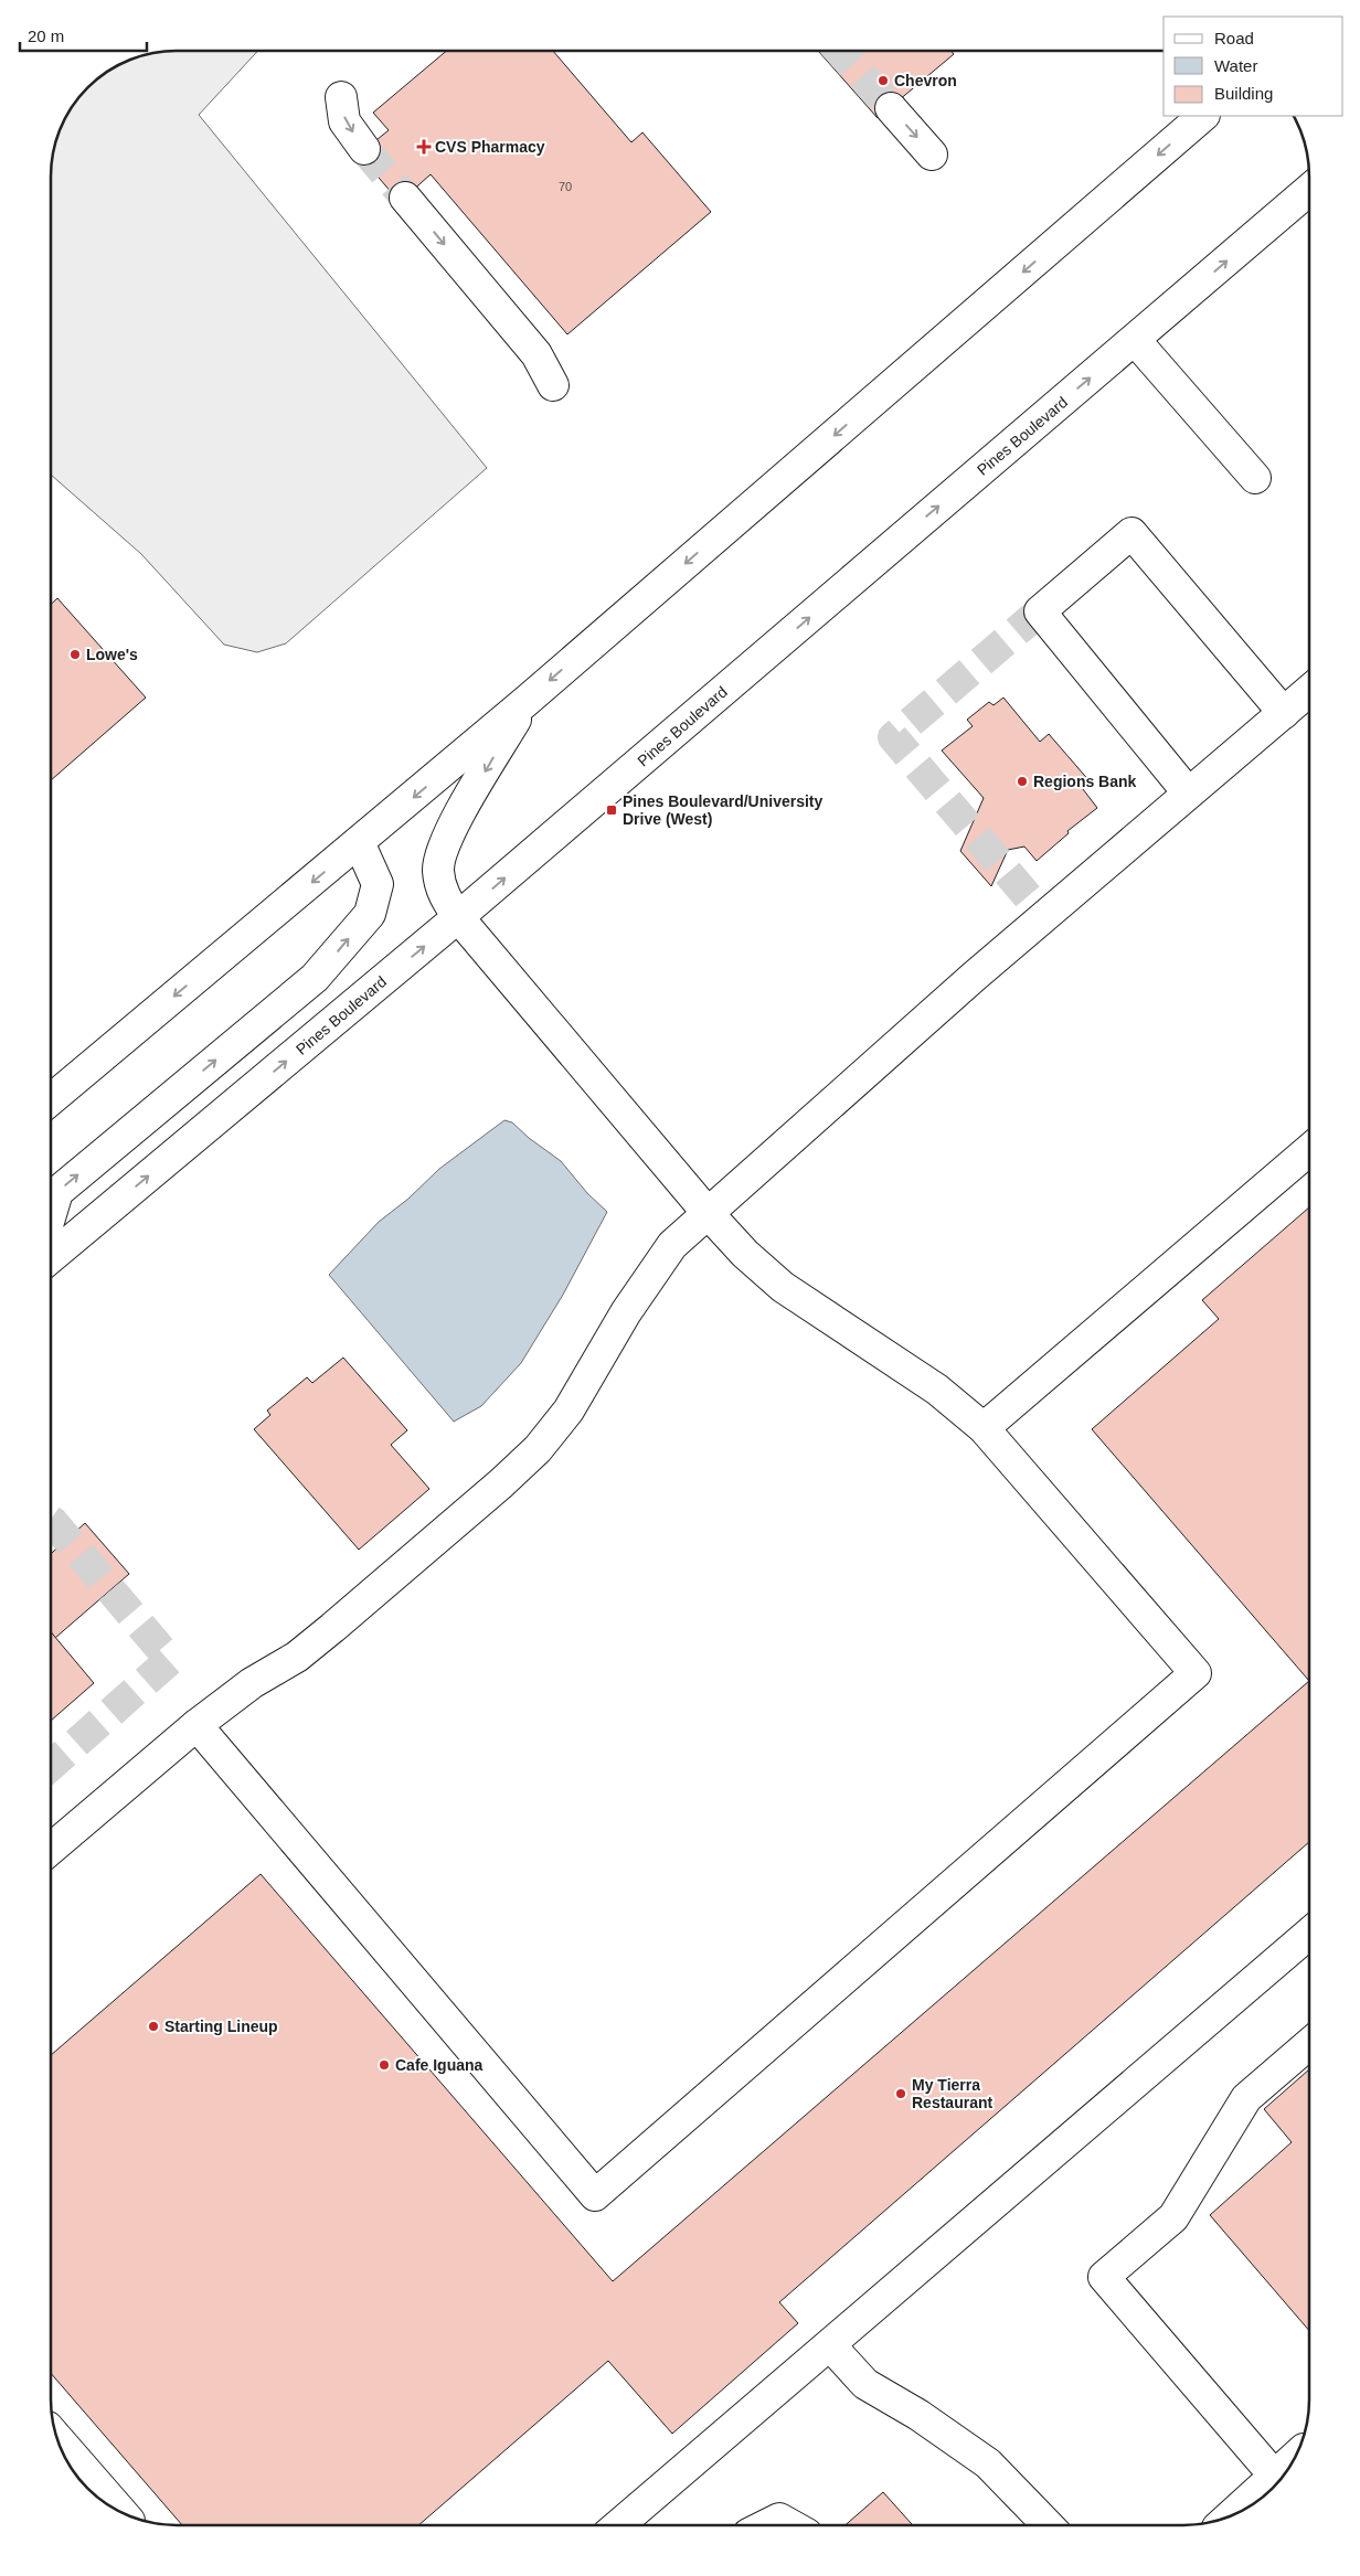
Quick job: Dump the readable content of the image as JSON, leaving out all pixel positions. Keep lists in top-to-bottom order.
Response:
{
  "streets": {
    "main road": ["Pines Boulevard"]
  },
  "places": {
    "other": [
      "Chevron",
      "Lowe's",
      "Regions Bank",
      "Starting Lineup",
      "Cafe Iguana",
      "My Tierra Restaurant"
    ],
    "health": ["CVS Pharmacy"],
    "transit": ["Pines Boulevard/University Drive (West)"]
  },
  "house_numbers": ["70"],
  "legend": ["Road", "Water", "Building"],
  "scale_bar": "20 m"
}
